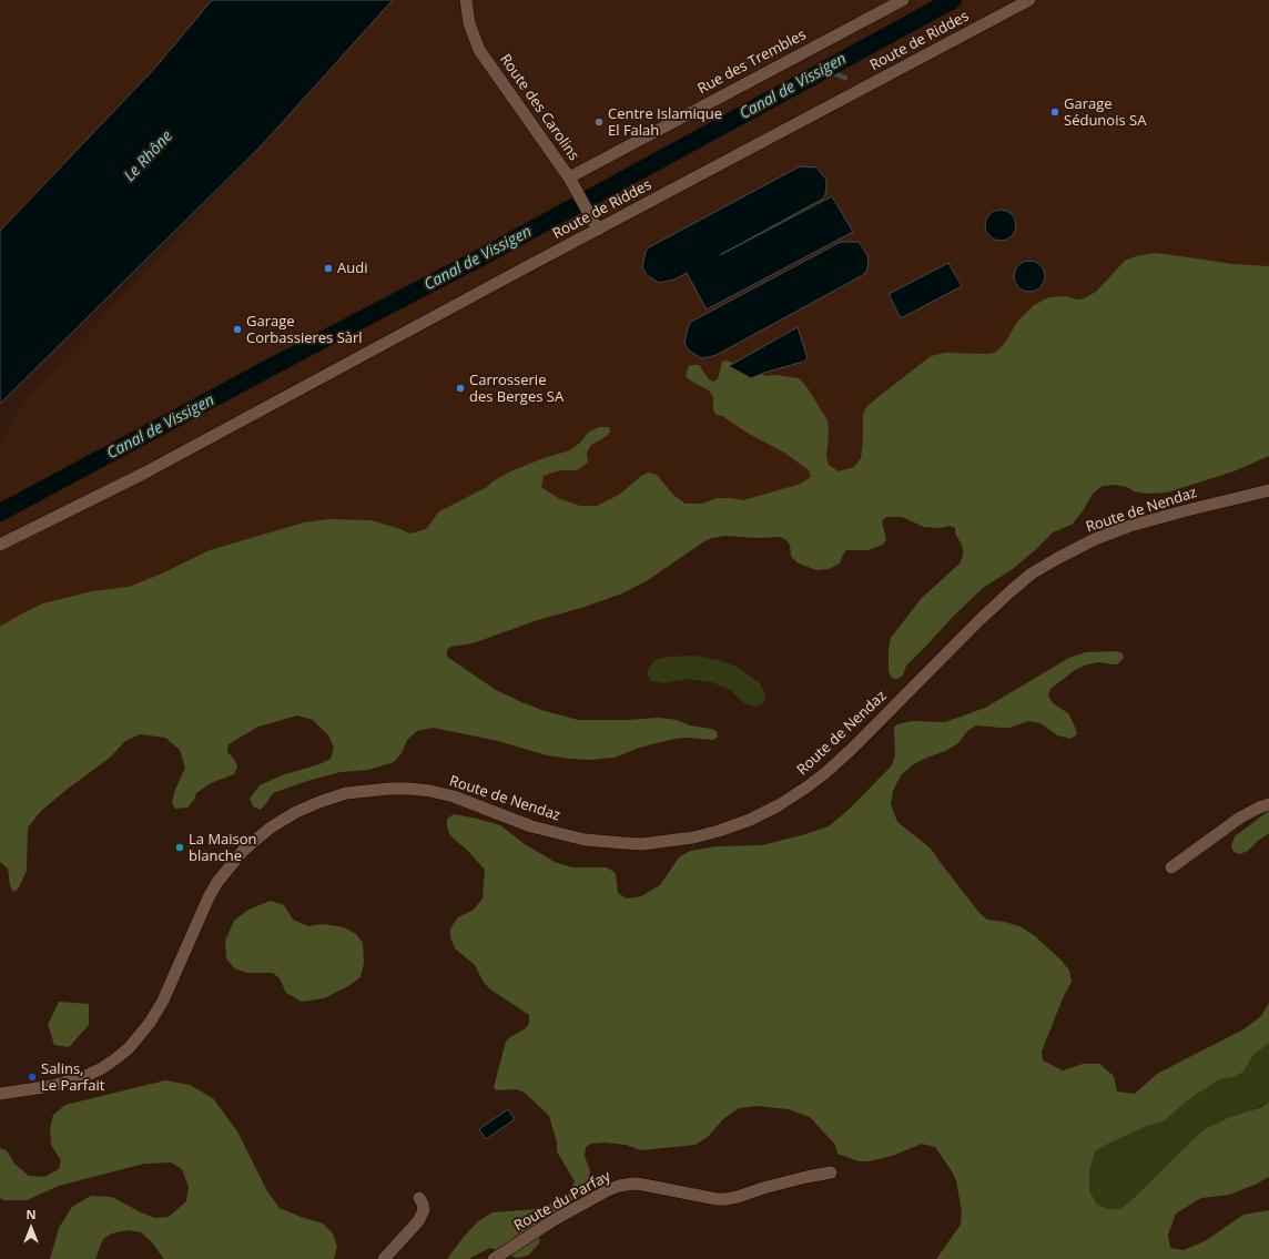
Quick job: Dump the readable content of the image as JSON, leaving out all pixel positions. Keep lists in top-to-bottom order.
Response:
{
  "streets": {
    "street": [
      "Route de Riddes",
      "Rue des Trembles",
      "Route des Carolins",
      "Route de Nendaz",
      "Route du Parfay"
    ]
  },
  "crossings": [
    ["Route de Riddes", "Route des Carolins"],
    ["Rue des Trembles", "Route des Carolins"]
  ],
  "water": ["Canal de Vissigen", "Le Rhône"],
  "places": [
    "Garage Sédunois SA",
    "Centre Islamique El Falah",
    "Audi",
    "Garage Corbassieres Sàrl",
    "Carrosserie des Berges SA",
    "La Maison blanche",
    "Salins, Le Parfait"
  ],
  "north": "top"
}
